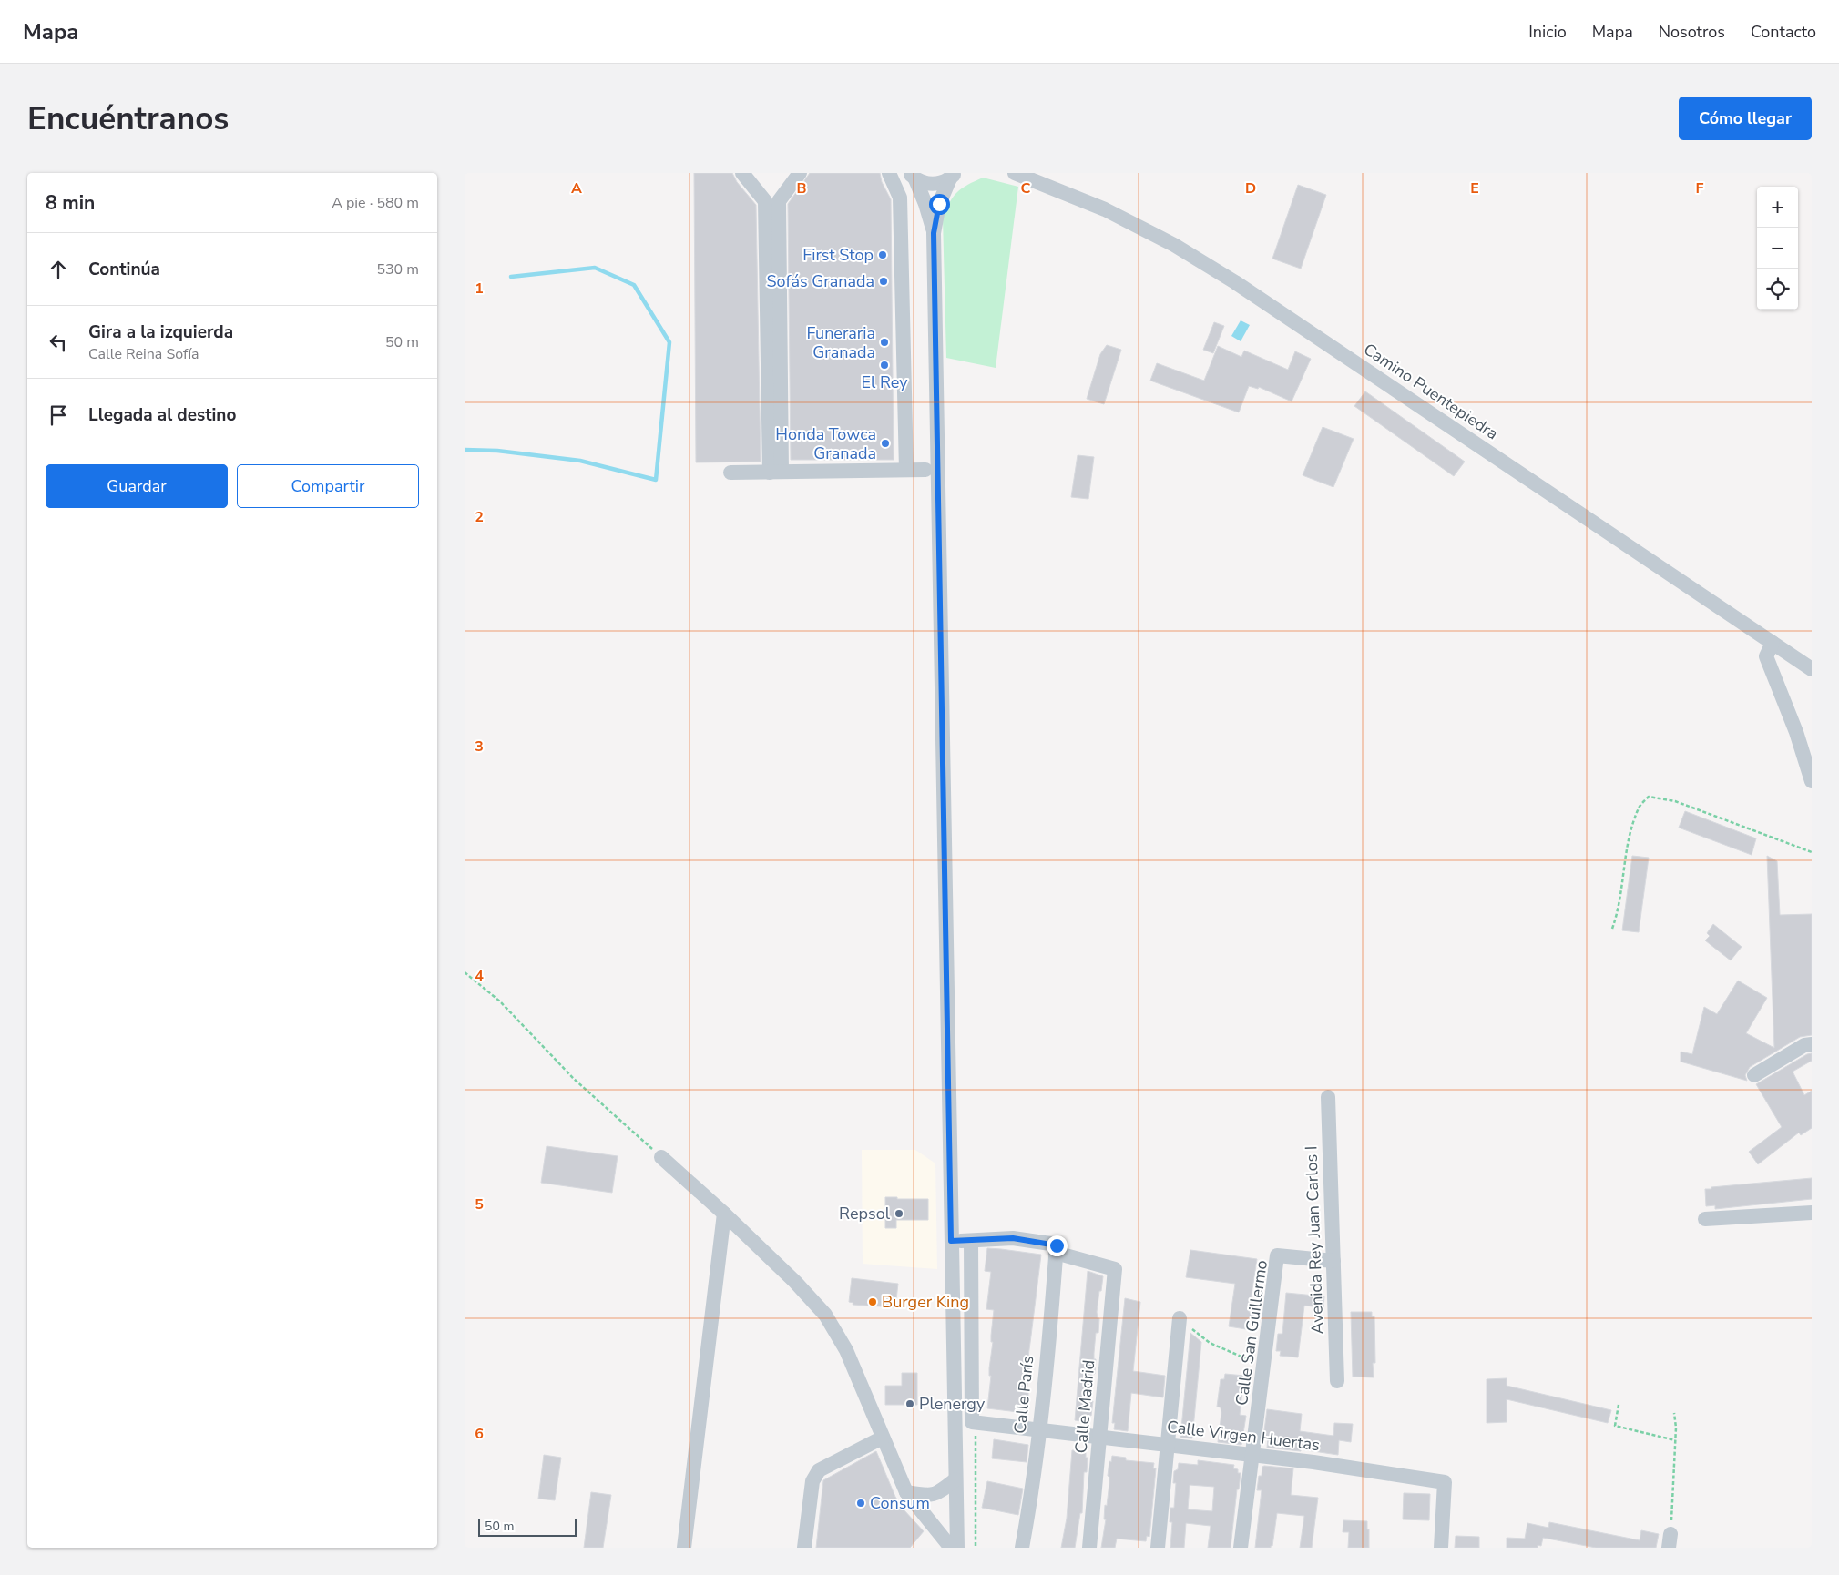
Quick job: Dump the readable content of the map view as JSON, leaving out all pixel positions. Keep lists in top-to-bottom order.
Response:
{
  "streets": {
    "street": [
      "Camino Puentepiedra",
      "Avenida Rey Juan Carlos I",
      "Calle San Guillermo",
      "Calle París",
      "Calle Madrid",
      "Calle Virgen Huertas"
    ]
  },
  "crossings": [
    ["Avenida Rey Juan Carlos I", "Calle San Guillermo"],
    ["Calle San Guillermo", "Calle Virgen Huertas"],
    ["Calle París", "Calle Madrid"],
    ["Calle París", "Calle Virgen Huertas"],
    ["Calle Madrid", "Calle Virgen Huertas"]
  ],
  "places": [
    "First Stop",
    "Sofás Granada",
    "Funeraria Granada",
    "El Rey",
    "Honda Towca Granada",
    "Repsol",
    "Burger King",
    "Plenergy",
    "Consum"
  ],
  "scale_bar": "50 m",
  "page": {
    "header": "Mapa",
    "nav": [
      "Inicio",
      "Mapa",
      "Nosotros",
      "Contacto"
    ],
    "buttons": [
      "Cómo llegar",
      ["Guardar", "Compartir"]
    ],
    "title": "Encuéntranos",
    "heading": ["8 min", "A pie · 580 m"],
    "map_buttons": ["+", "−"],
    "list": [
      ["Continúa", "530 m"],
      ["Gira a la izquierda", "Calle Reina Sofía", "50 m"],
      "Llegada al destino"
    ],
    "scale": "50 m"
  },
  "grid": {
    "columns": [
      "A",
      "B",
      "C",
      "D",
      "E",
      "F"
    ],
    "rows": [
      "1",
      "2",
      "3",
      "4",
      "5",
      "6"
    ]
  }
}
